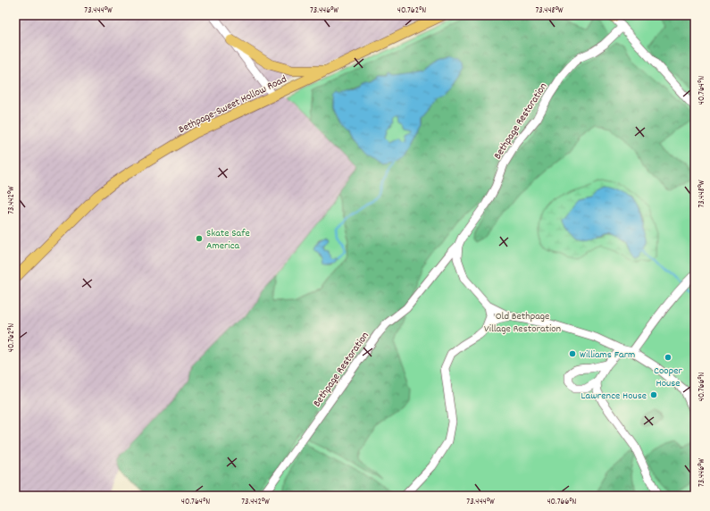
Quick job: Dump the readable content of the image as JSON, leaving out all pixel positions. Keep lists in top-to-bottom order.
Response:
{
  "streets": {
    "main road": ["Bethpage-Sweet Hollow Road"],
    "street": ["Bethpage Restoration"]
  },
  "parks": ["Old Bethpage Village Restoration"],
  "places": [
    "Skate Safe America",
    "Williams Farm",
    "Cooper House",
    "Lawrence House"
  ],
  "coordinates": [
    "73.444°W",
    "73.446°W",
    "40.762°N",
    "73.448°W",
    "40.764°N",
    "73.442°W",
    "40.766°N"
  ]
}
